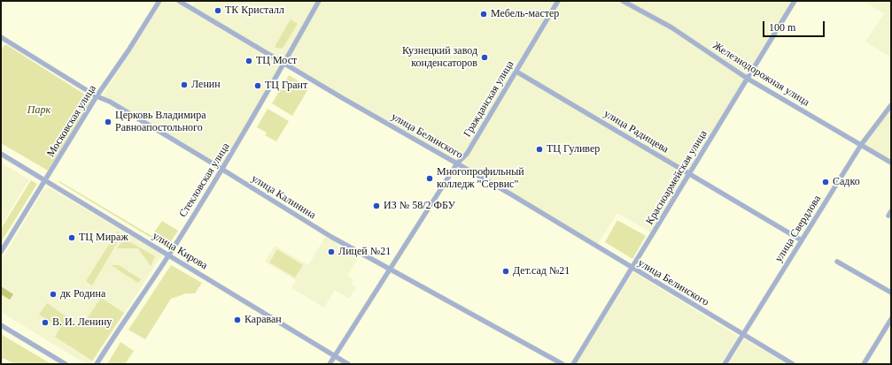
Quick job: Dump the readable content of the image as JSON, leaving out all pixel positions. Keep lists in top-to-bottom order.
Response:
{
  "streets": {
    "street": [
      "Железнодорожная улица",
      "Гражданская улица",
      "Московская улица",
      "улица Радищева",
      "улица Белинского",
      "Красноармейская улица",
      "Стекловская улица",
      "улица Калинина",
      "улица Свердлова",
      "улица Кирова"
    ]
  },
  "crossings": [
    ["Железнодорожная улица", "Красноармейская улица"],
    ["Железнодорожная улица", "улица Свердлова"],
    ["Гражданская улица", "улица Радищева"],
    ["Гражданская улица", "улица Белинского"],
    ["Гражданская улица", "улица Калинина"],
    ["Гражданская улица", "улица Кирова"],
    ["Московская улица", "улица Калинина"],
    ["Московская улица", "улица Кирова"],
    ["улица Радищева", "Красноармейская улица"],
    ["улица Радищева", "улица Свердлова"],
    ["улица Белинского", "Красноармейская улица"],
    ["улица Белинского", "Стекловская улица"],
    ["улица Белинского", "улица Свердлова"],
    ["Стекловская улица", "улица Калинина"],
    ["Стекловская улица", "улица Кирова"]
  ],
  "parks": ["Парк"],
  "places": [
    "ТК Кристалл",
    "Мебель-мастер",
    "Кузнецкий завод конденсаторов",
    "ТЦ Мост",
    "Ленин",
    "ТЦ Грант",
    "Церковь Владимира Равноапостольного",
    "ТЦ Гуливер",
    "Многопрофильный колледж \"Сервис\"",
    "Садко",
    "ИЗ № 58/2 ФБУ",
    "ТЦ Мираж",
    "Лицей №21",
    "Дет.сад №21",
    "дк Родина",
    "Караван",
    "В. И. Ленину"
  ],
  "scale_bar": "100 m"
}
